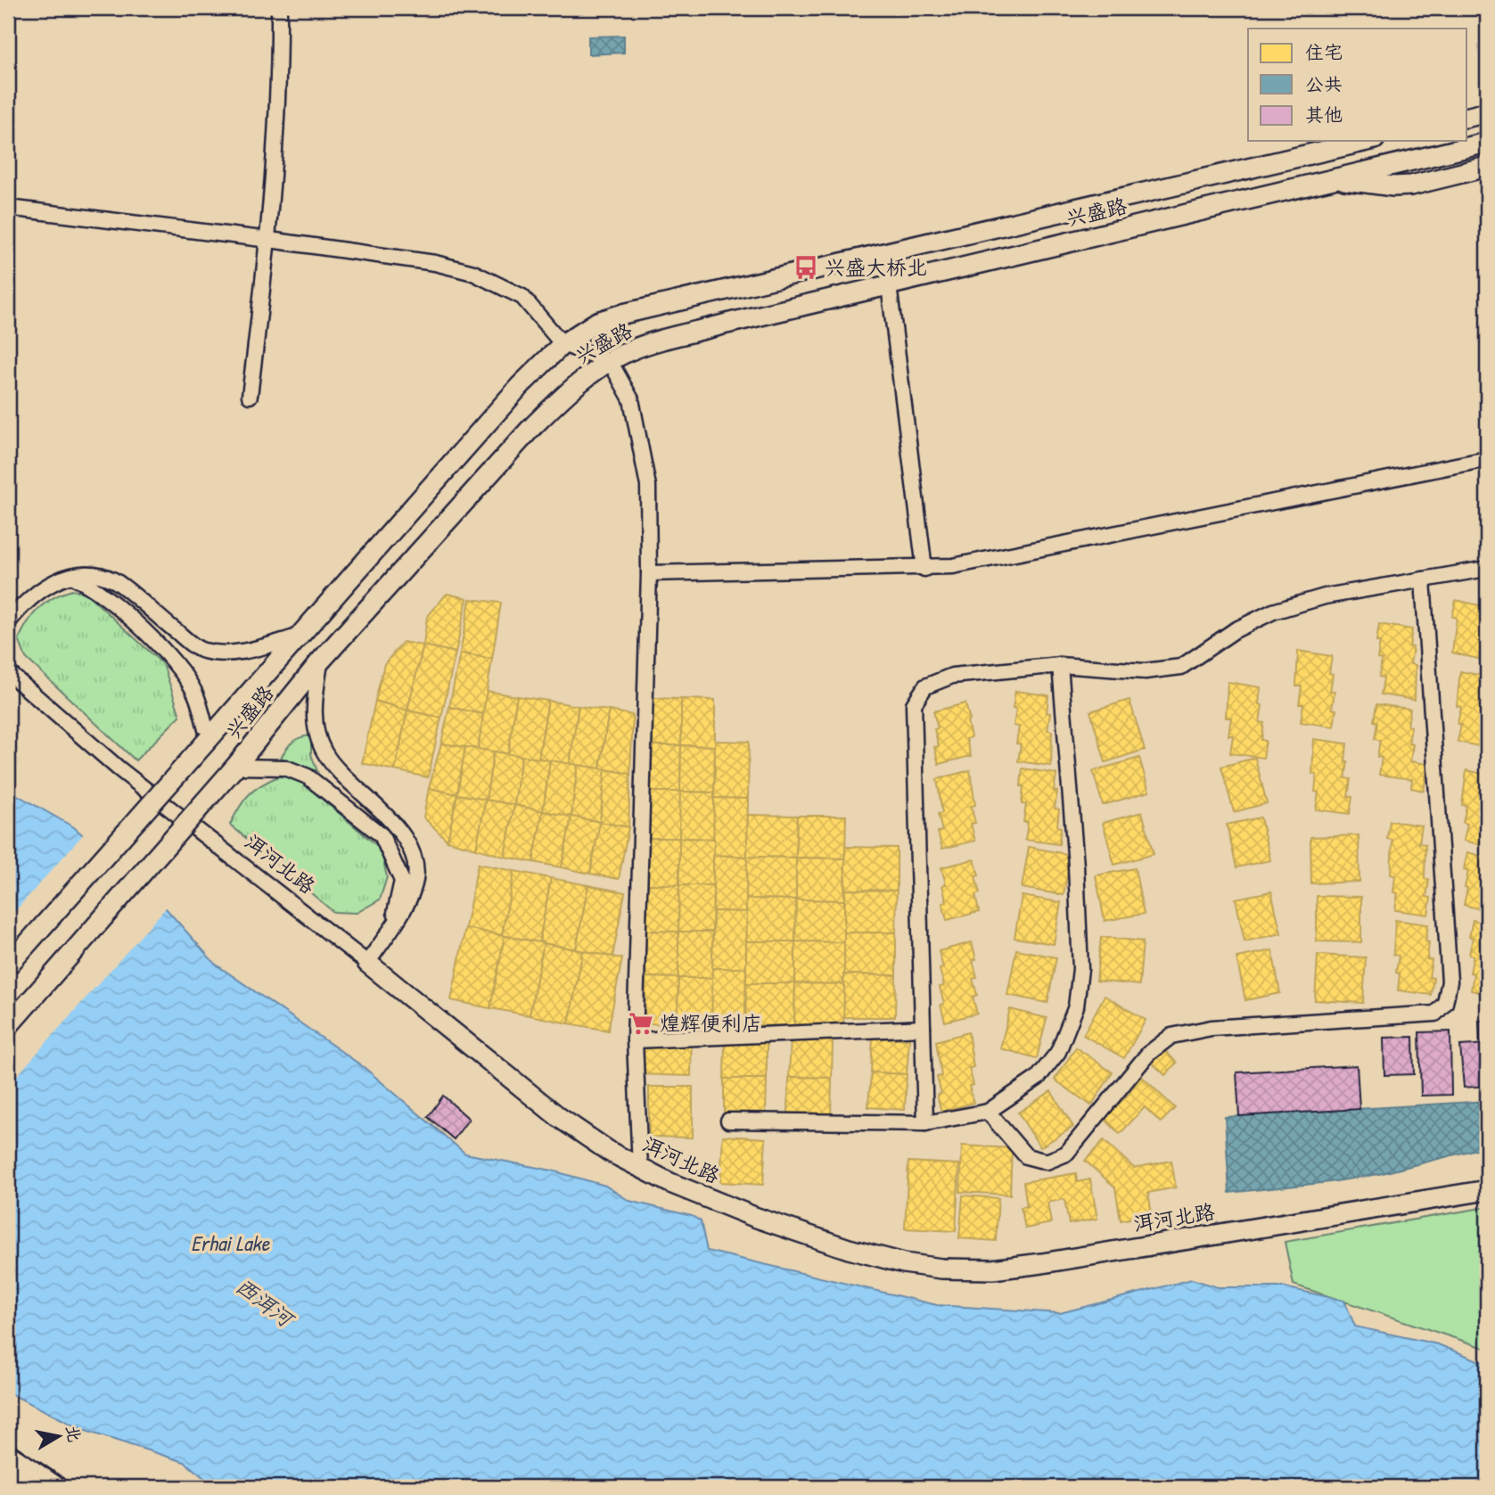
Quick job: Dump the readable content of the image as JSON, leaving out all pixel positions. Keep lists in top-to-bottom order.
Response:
{
  "streets": {
    "street": ["兴盛路", "洱河北路"]
  },
  "water": ["Erhai Lake", "西洱河"],
  "places": {
    "bus stop": ["兴盛大桥北"],
    "supermarket": ["煌辉便利店"]
  },
  "legend": ["住宅", "公共", "其他"],
  "north": "right"
}
